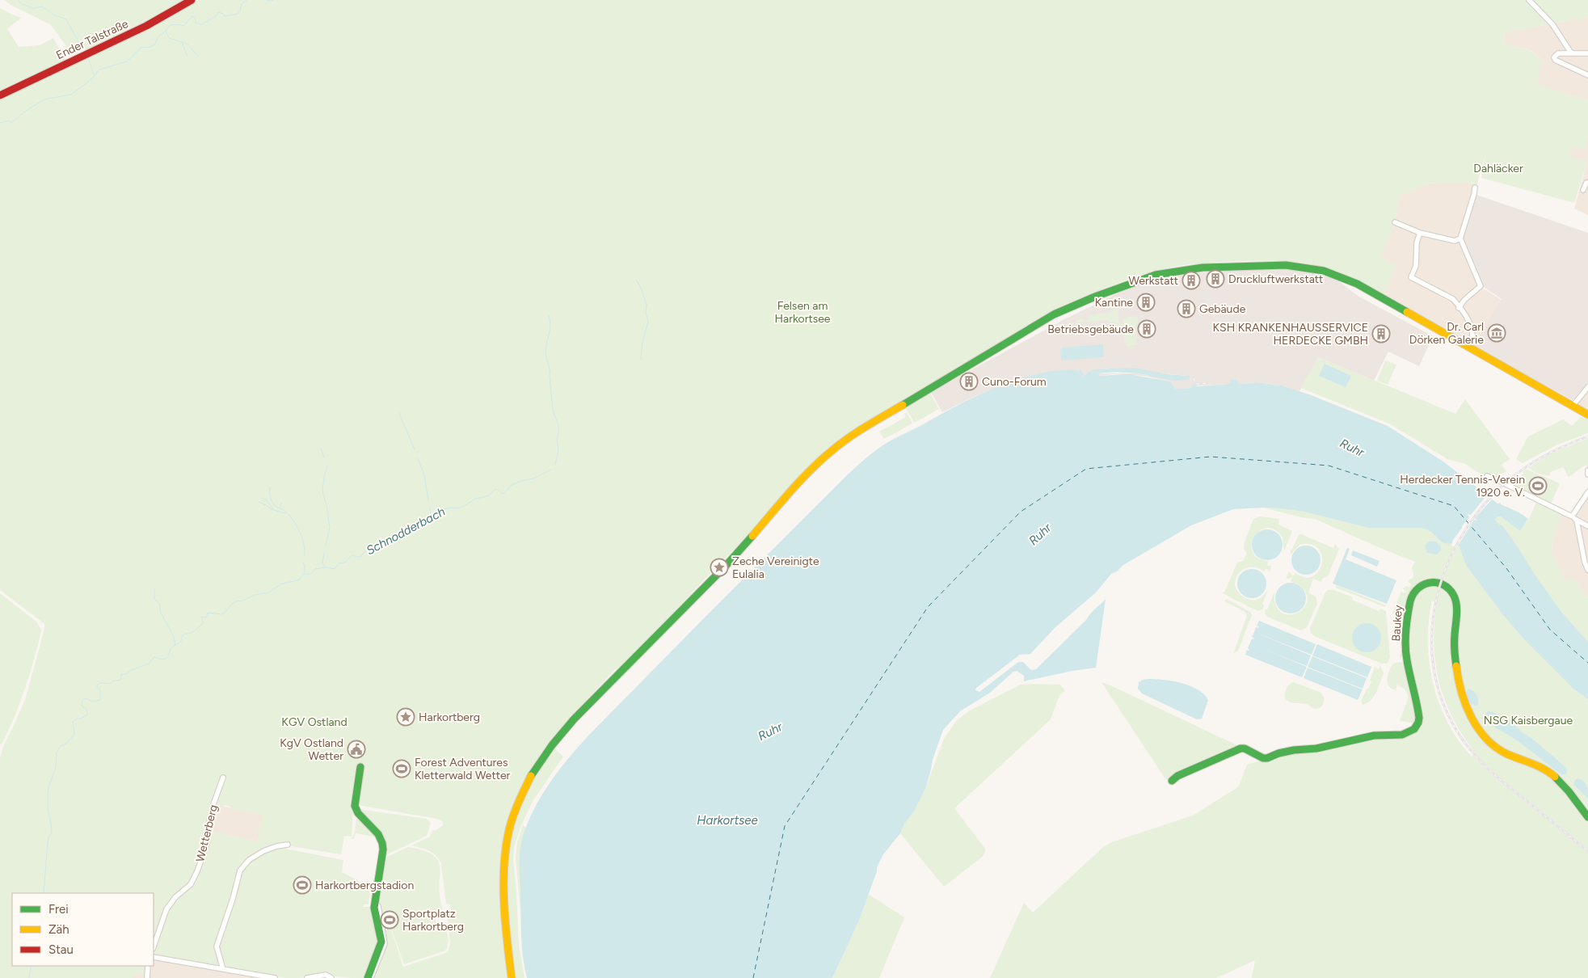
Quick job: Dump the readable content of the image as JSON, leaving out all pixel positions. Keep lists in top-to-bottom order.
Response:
{
  "streets": {
    "main road": ["Ender Talstraße", "Baukey"],
    "street": ["Wetterberg"]
  },
  "water": ["Ruhr", "Schnodderbach", "Harkortsee"],
  "parks": [
    "Dahläcker",
    "Felsen am Harkortsee",
    "NSG Kaisbergaue",
    "KGV Ostland"
  ],
  "places": {
    "building": [
      "Druckluftwerkstatt",
      "Werkstatt",
      "Kantine",
      "Gebäude",
      "Betriebsgebäude",
      "KSH KRANKENHAUSSERVICE HERDECKE GMBH",
      "Cuno-Forum"
    ],
    "museum": ["Dr. Carl Dörken Galerie"],
    "sports": [
      "Herdecker Tennis-Verein 1920 e. V.",
      "Forest Adventures Kletterwald Wetter",
      "Harkortbergstadion",
      "Sportplatz Harkortberg"
    ],
    "place": ["Zeche Vereinigte Eulalia", "Harkortberg"],
    "public building": ["KgV Ostland Wetter"]
  },
  "legend": ["Frei", "Zäh", "Stau"]
}
